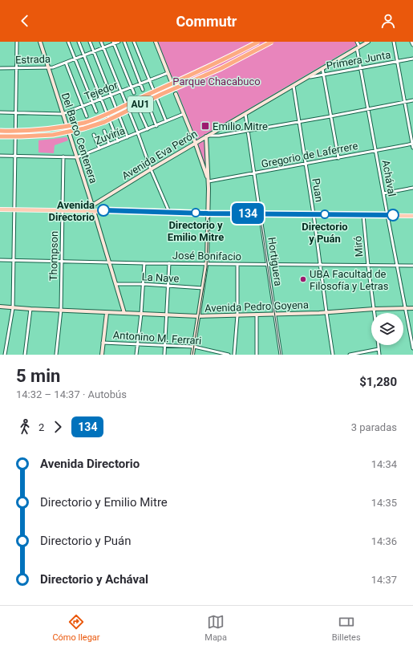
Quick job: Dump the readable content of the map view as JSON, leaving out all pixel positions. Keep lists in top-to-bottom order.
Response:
{
  "streets": {
    "highway": ["AU1"],
    "street": [
      "Estrada",
      "Primera Junta",
      "Tejedor",
      "Zuviría",
      "Del Barco Centenera",
      "Avenida Eva Perón",
      "Gregorio de Laferrere",
      "Achával",
      "Puan",
      "Miró",
      "Thompson",
      "José Bonifacio",
      "Hortiguera",
      "La Nave",
      "Avenida Pedro Goyena",
      "Antonino M. Ferrari"
    ]
  },
  "crossings": [
    ["Estrada", "Del Barco Centenera"],
    ["Primera Junta", "Avenida Eva Perón"],
    ["Primera Junta", "Achával"],
    ["Tejedor", "Del Barco Centenera"],
    ["Zuviría", "Del Barco Centenera"],
    ["Zuviría", "Thompson"],
    ["Del Barco Centenera", "Avenida Eva Perón"],
    ["Del Barco Centenera", "José Bonifacio"],
    ["Del Barco Centenera", "La Nave"],
    ["Del Barco Centenera", "Avenida Pedro Goyena"],
    ["Avenida Eva Perón", "Achával"],
    ["Avenida Eva Perón", "Puan"],
    ["Avenida Eva Perón", "Hortiguera"],
    ["Gregorio de Laferrere", "Achával"],
    ["Gregorio de Laferrere", "Puan"],
    ["Gregorio de Laferrere", "Hortiguera"],
    ["Achával", "José Bonifacio"],
    ["Achával", "Avenida Pedro Goyena"],
    ["Puan", "José Bonifacio"],
    ["Puan", "Avenida Pedro Goyena"],
    ["Miró", "José Bonifacio"],
    ["Miró", "Avenida Pedro Goyena"],
    ["Thompson", "José Bonifacio"],
    ["Thompson", "Avenida Pedro Goyena"],
    ["José Bonifacio", "Hortiguera"],
    ["Hortiguera", "Avenida Pedro Goyena"]
  ],
  "parks": ["Parque Chacabuco"],
  "places": {
    "transit": ["Emilio Mitre"],
    "other": [
      "Avenida Directorio",
      "Directorio y Emilio Mitre",
      "Directorio y Puán",
      "UBA Facultad de Filosofía y Letras"
    ]
  },
  "lines": ["bus line 134"],
  "page": {
    "header": "Commutr",
    "on_map": "134",
    "heading": ["5 min", "14:32 – 14:37 · Autobús", "$1,280"],
    "legs": ["2", "134", "3 paradas"],
    "list": [
      {
        "name": "Avenida Directorio",
        "value": "14:34"
      },
      {
        "name": "Directorio y Emilio Mitre",
        "value": "14:35"
      },
      {
        "name": "Directorio y Puán",
        "value": "14:36"
      },
      {
        "name": "Directorio y Achával",
        "value": "14:37"
      }
    ],
    "tabs": ["Cómo llegar", "Mapa", "Billetes"]
  }
}
